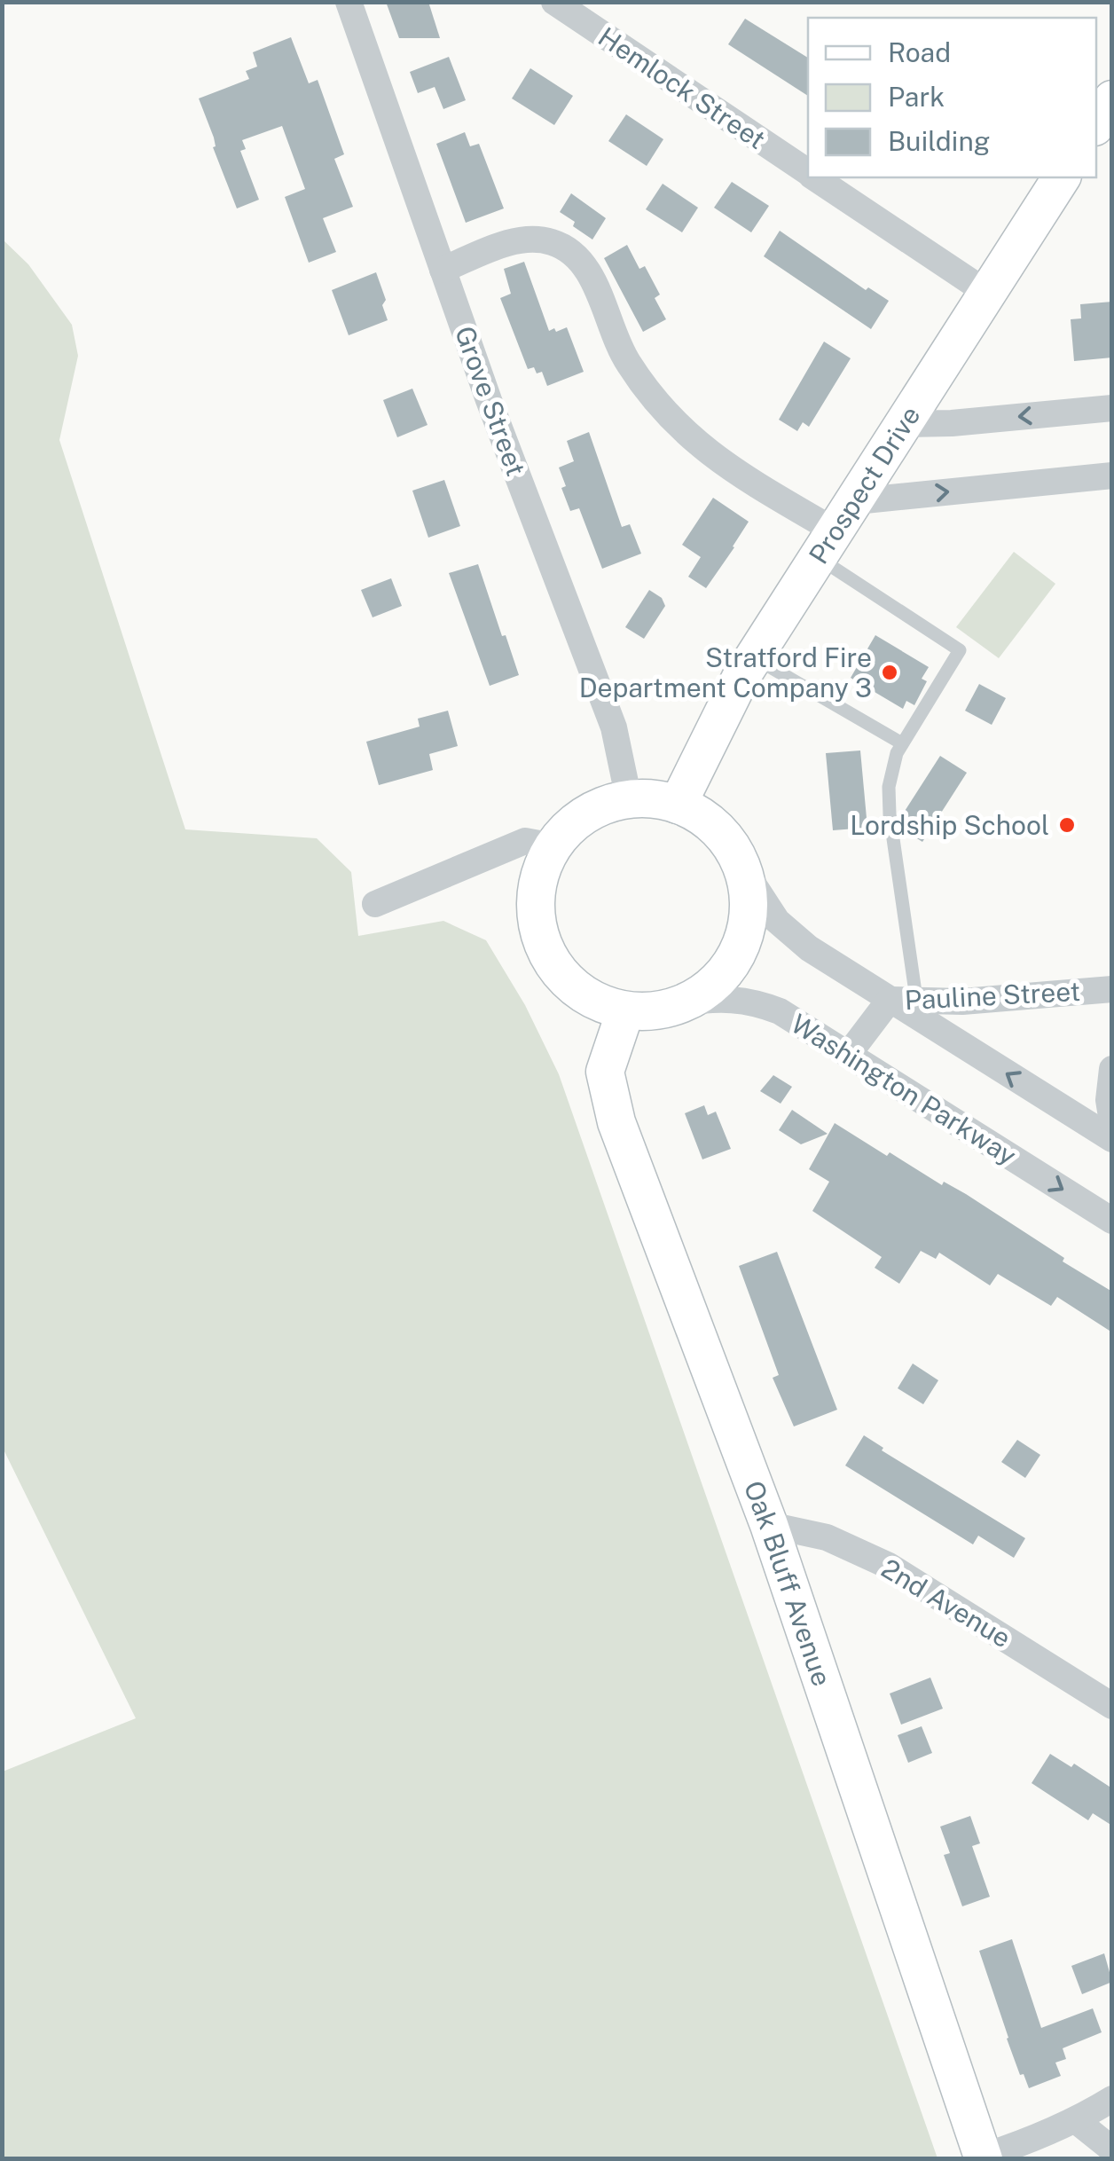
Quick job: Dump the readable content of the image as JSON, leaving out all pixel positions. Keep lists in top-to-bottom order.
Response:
{
  "streets": {
    "main road": ["Prospect Drive", "Oak Bluff Avenue"],
    "street": [
      "Hemlock Street",
      "Grove Street",
      "Pauline Street",
      "Washington Parkway",
      "2nd Avenue"
    ]
  },
  "crossings": [
    ["Hemlock Street", "Prospect Drive"],
    ["Grove Street", "Prospect Drive"],
    ["Grove Street", "Washington Parkway"],
    ["Grove Street", "Oak Bluff Avenue"],
    ["Prospect Drive", "Washington Parkway"],
    ["Prospect Drive", "Oak Bluff Avenue"],
    ["Pauline Street", "Washington Parkway"],
    ["Washington Parkway", "Oak Bluff Avenue"],
    ["Oak Bluff Avenue", "2nd Avenue"]
  ],
  "places": ["Stratford Fire Department Company 3", "Lordship School"],
  "legend": ["Road", "Park", "Building"]
}
